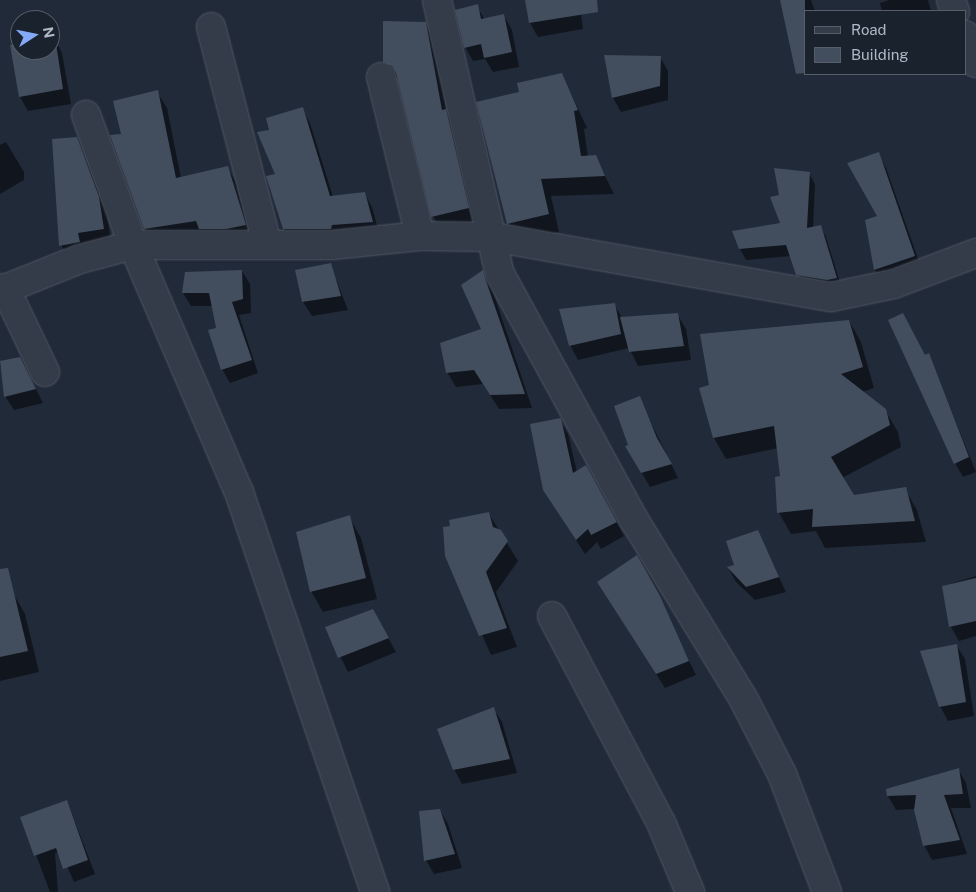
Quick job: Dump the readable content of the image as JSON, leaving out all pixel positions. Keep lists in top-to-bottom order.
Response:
{
  "legend": ["Road", "Building"],
  "north": "right"
}
